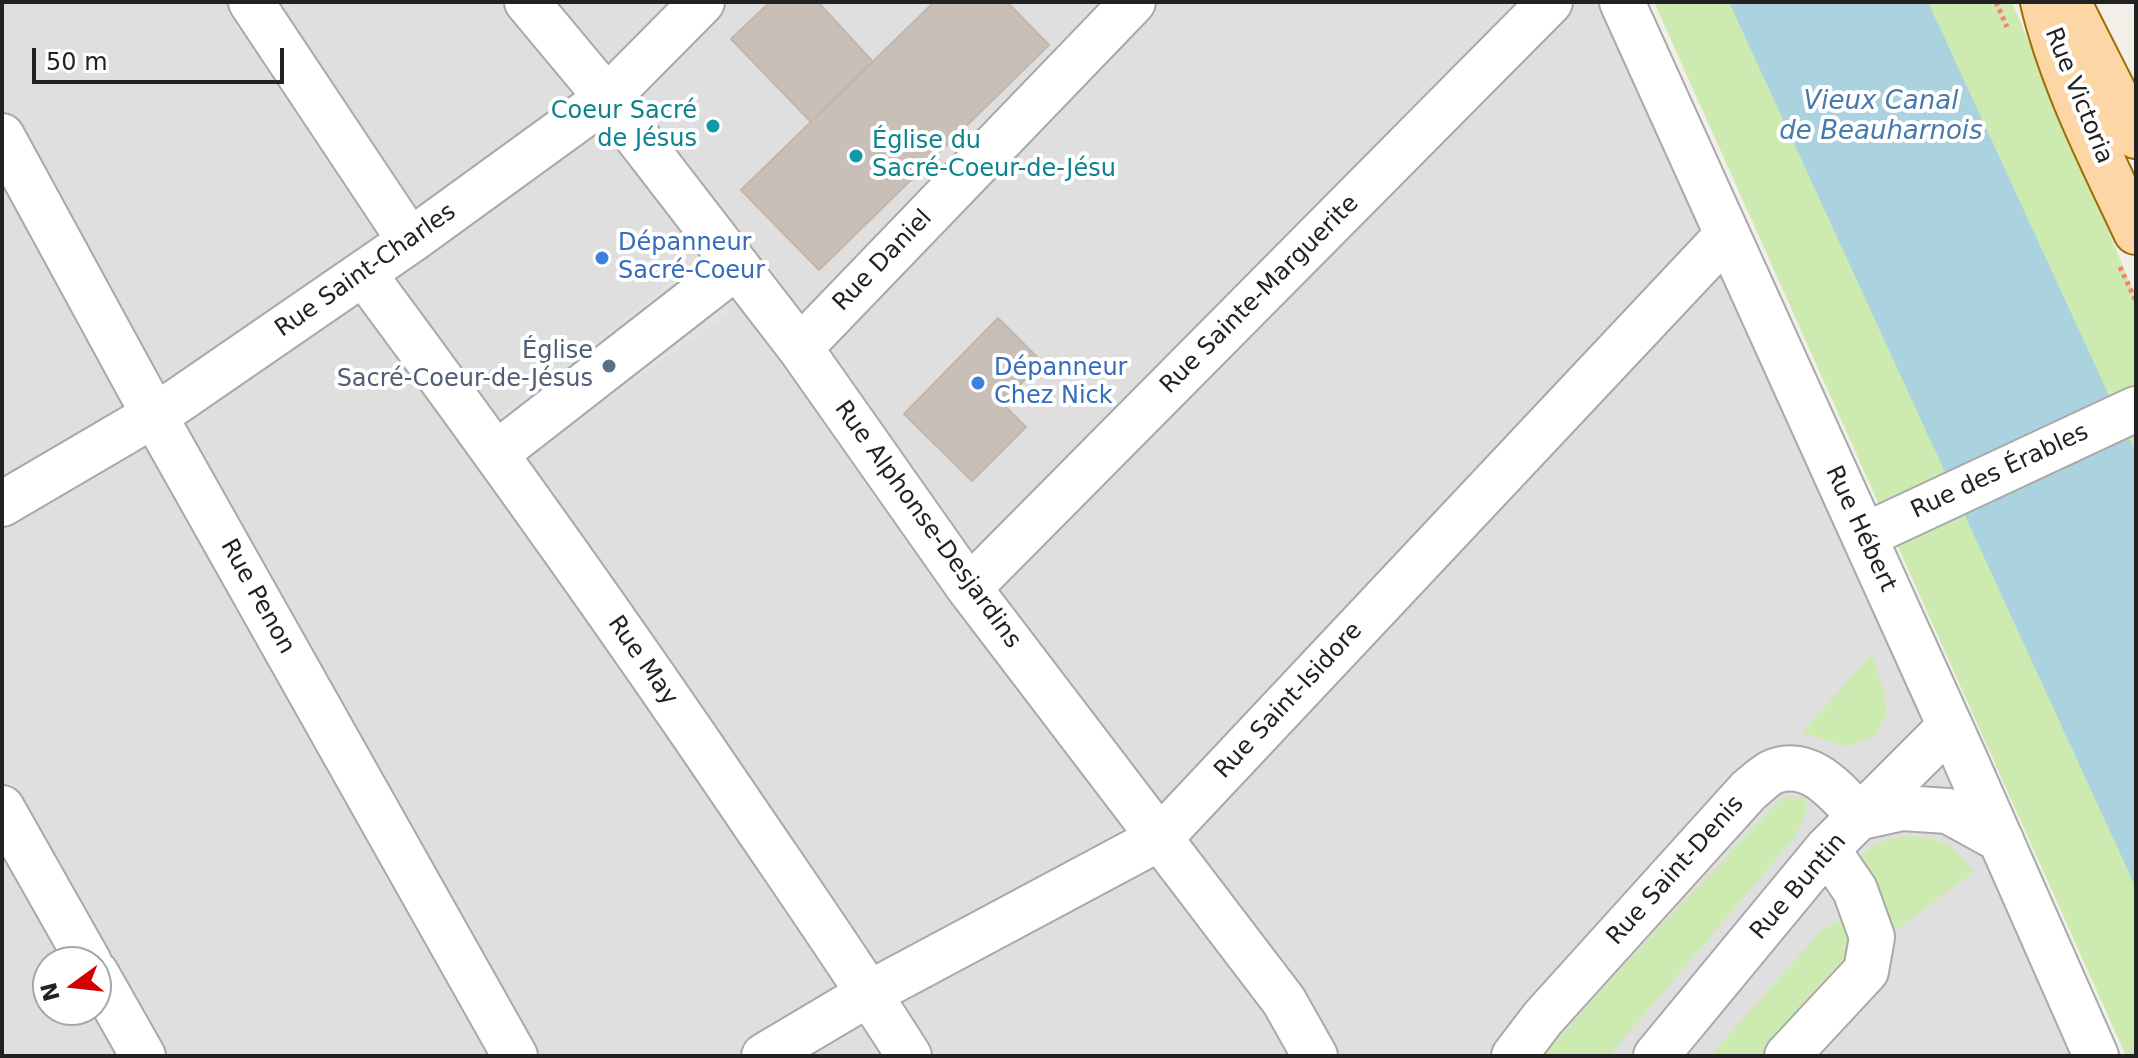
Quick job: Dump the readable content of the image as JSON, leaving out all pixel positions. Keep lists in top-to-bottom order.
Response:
{
  "streets": {
    "main road": ["Rue Victoria"],
    "street": [
      "Rue Daniel",
      "Rue Saint-Charles",
      "Rue Sainte-Marguerite",
      "Rue des Érables",
      "Rue Alphonse-Desjardins",
      "Rue Hébert",
      "Rue Penon",
      "Rue May",
      "Rue Saint-Isidore",
      "Rue Saint-Denis",
      "Rue Buntin"
    ]
  },
  "crossings": [
    ["Rue Daniel", "Rue Alphonse-Desjardins"],
    ["Rue Saint-Charles", "Rue Alphonse-Desjardins"],
    ["Rue Saint-Charles", "Rue Penon"],
    ["Rue Saint-Charles", "Rue May"],
    ["Rue Sainte-Marguerite", "Rue Alphonse-Desjardins"],
    ["Rue des Érables", "Rue Hébert"],
    ["Rue Alphonse-Desjardins", "Rue Saint-Isidore"],
    ["Rue Hébert", "Rue Saint-Isidore"],
    ["Rue Hébert", "Rue Buntin"],
    ["Rue May", "Rue Saint-Isidore"],
    ["Rue Saint-Denis", "Rue Buntin"]
  ],
  "water": ["Vieux Canal de Beauharnois"],
  "places": [
    "Coeur Sacré de Jésus",
    "Église du Sacré-Coeur-de-Jésu",
    "Dépanneur Sacré-Coeur",
    "Église Sacré-Coeur-de-Jésus",
    "Dépanneur Chez Nick"
  ],
  "scale_bar": "50 m",
  "north": "left"
}
